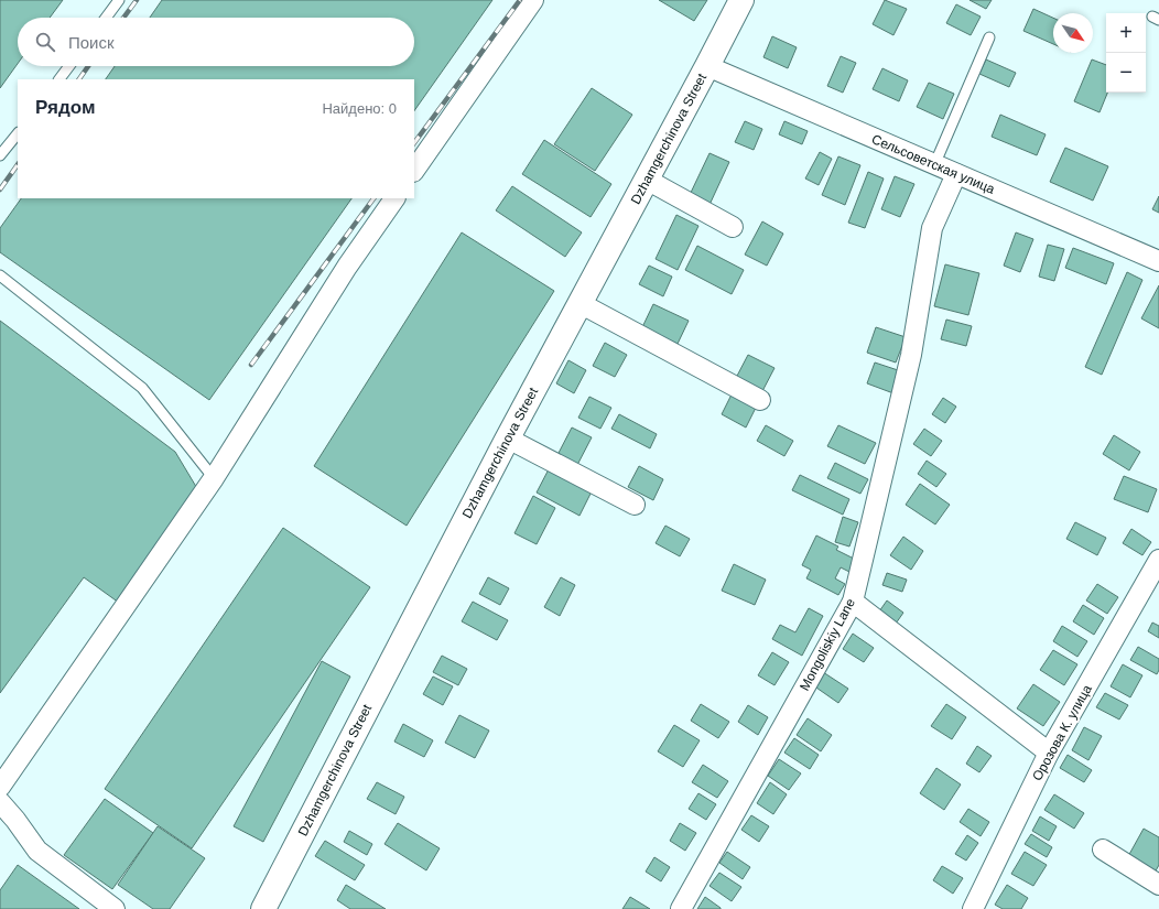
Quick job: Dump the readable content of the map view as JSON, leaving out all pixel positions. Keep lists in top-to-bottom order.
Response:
{
  "streets": {
    "street": [
      "Dzhamgerchinova Street",
      "Сельсоветская улица",
      "Mongoliskiy Lane",
      "Орозова К. улица"
    ]
  },
  "crossings": [
    ["Dzhamgerchinova Street", "Сельсоветская улица"],
    ["Сельсоветская улица", "Mongoliskiy Lane"]
  ],
  "north": "bottom right",
  "page": {
    "map_buttons": ["+", "−"],
    "search": "Поиск",
    "heading": ["Рядом", "Найдено: 0"]
  }
}
